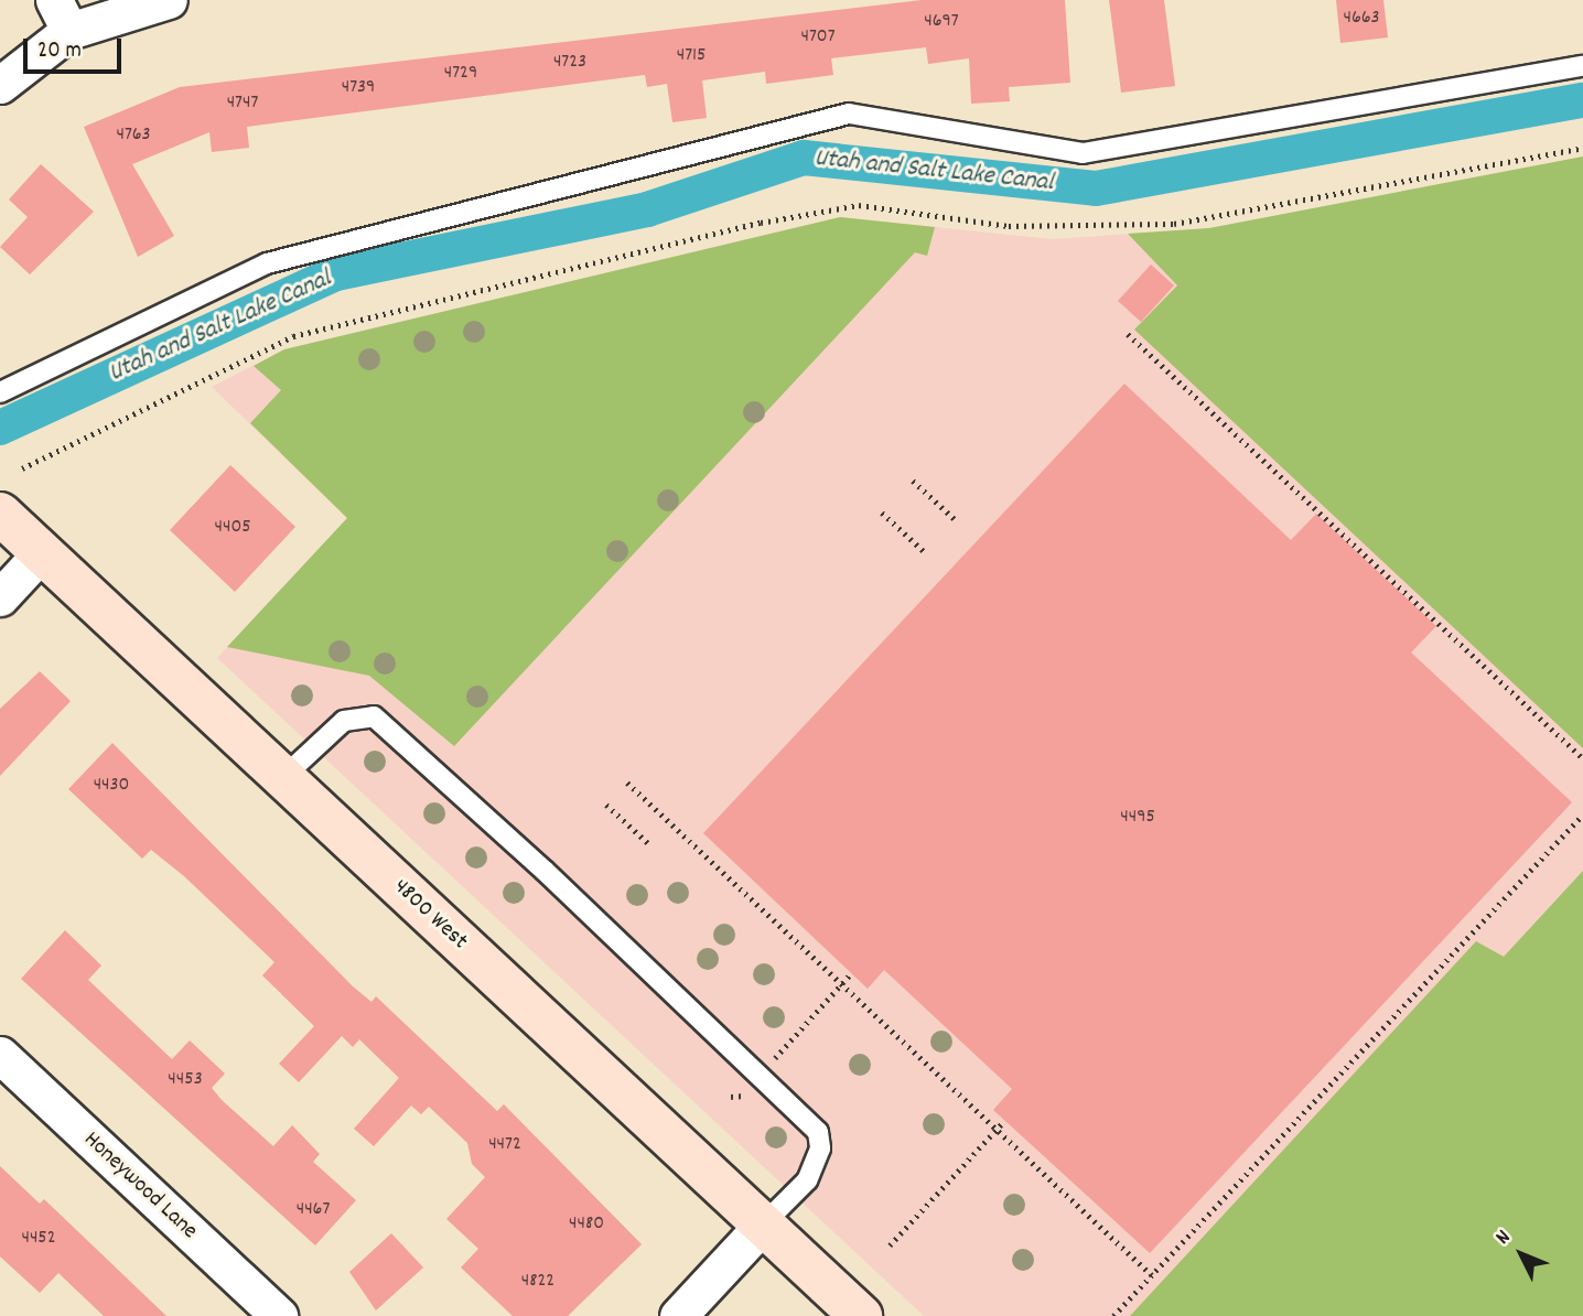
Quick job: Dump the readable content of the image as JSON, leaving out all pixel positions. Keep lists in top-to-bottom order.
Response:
{
  "streets": {
    "main road": ["4800 West"],
    "street": ["Honeywood Lane"]
  },
  "water": ["Utah and Salt Lake Canal"],
  "house_numbers": [
    "4663",
    "4697",
    "4707",
    "4715",
    "4723",
    "4729",
    "4739",
    "4747",
    "4763",
    "4405",
    "4430",
    "4495",
    "4453",
    "4472",
    "4467",
    "4480",
    "4452",
    "4822"
  ],
  "scale_bar": "20 m",
  "north": "top left"
}
